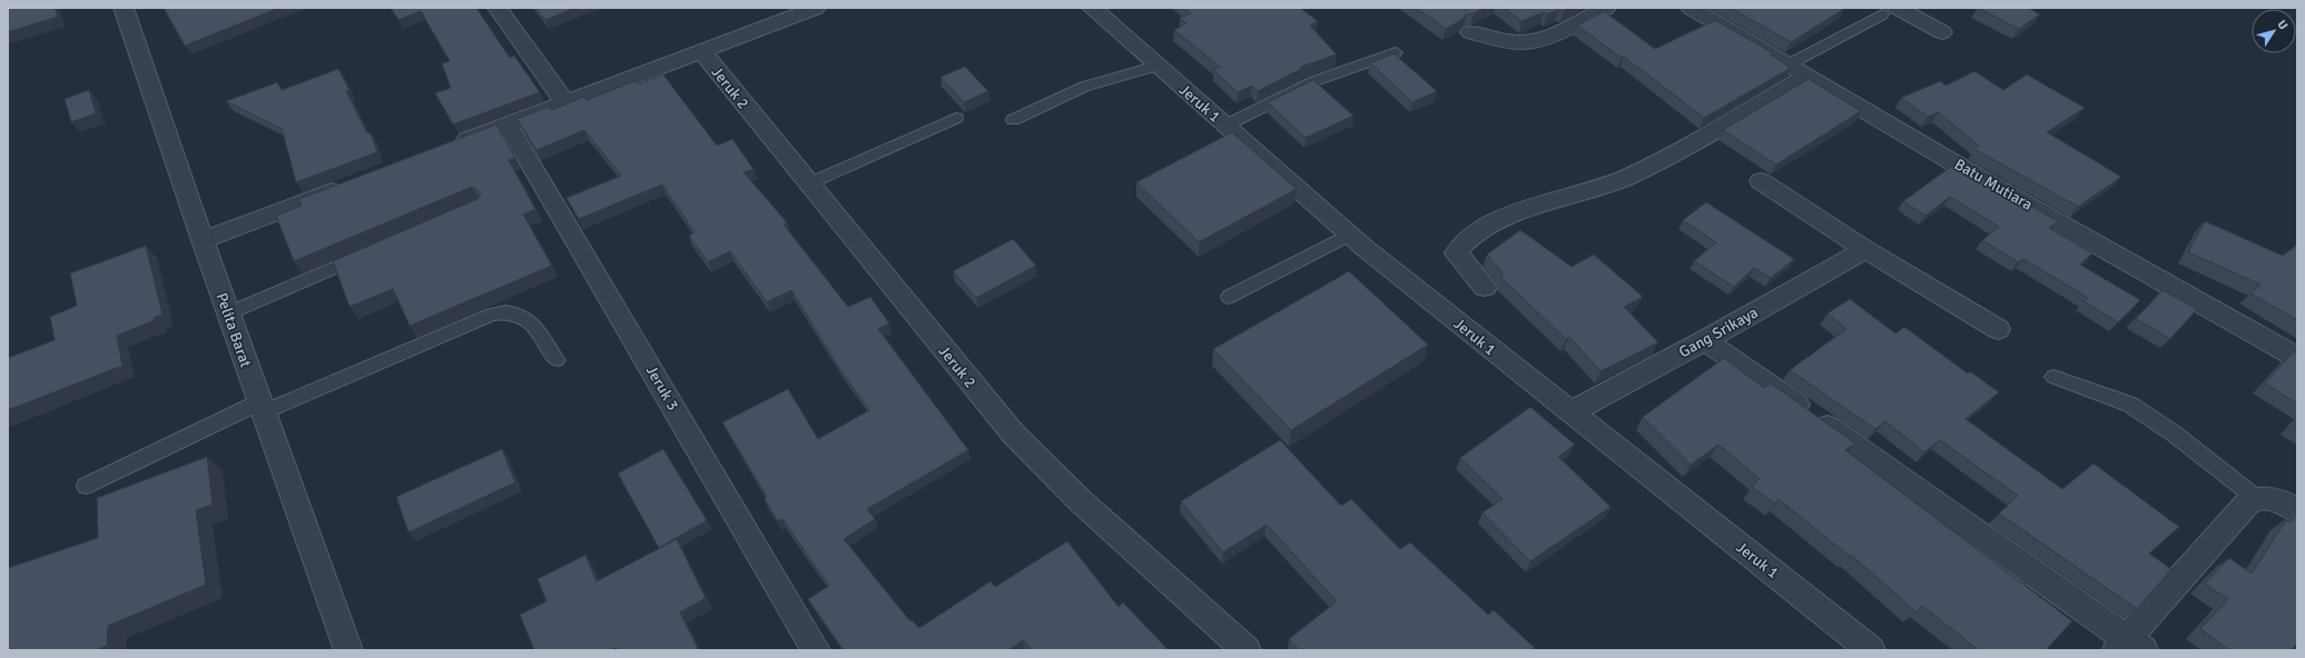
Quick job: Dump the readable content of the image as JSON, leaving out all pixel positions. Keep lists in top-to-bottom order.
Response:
{
  "streets": {
    "street": [
      "Jeruk 2",
      "Jeruk 1",
      "Batu Mutiara",
      "Pelita Barat",
      "Gang Srikaya",
      "Jeruk 3"
    ]
  },
  "crossings": [
    ["Jeruk 1", "Gang Srikaya"]
  ],
  "north": "top right"
}
